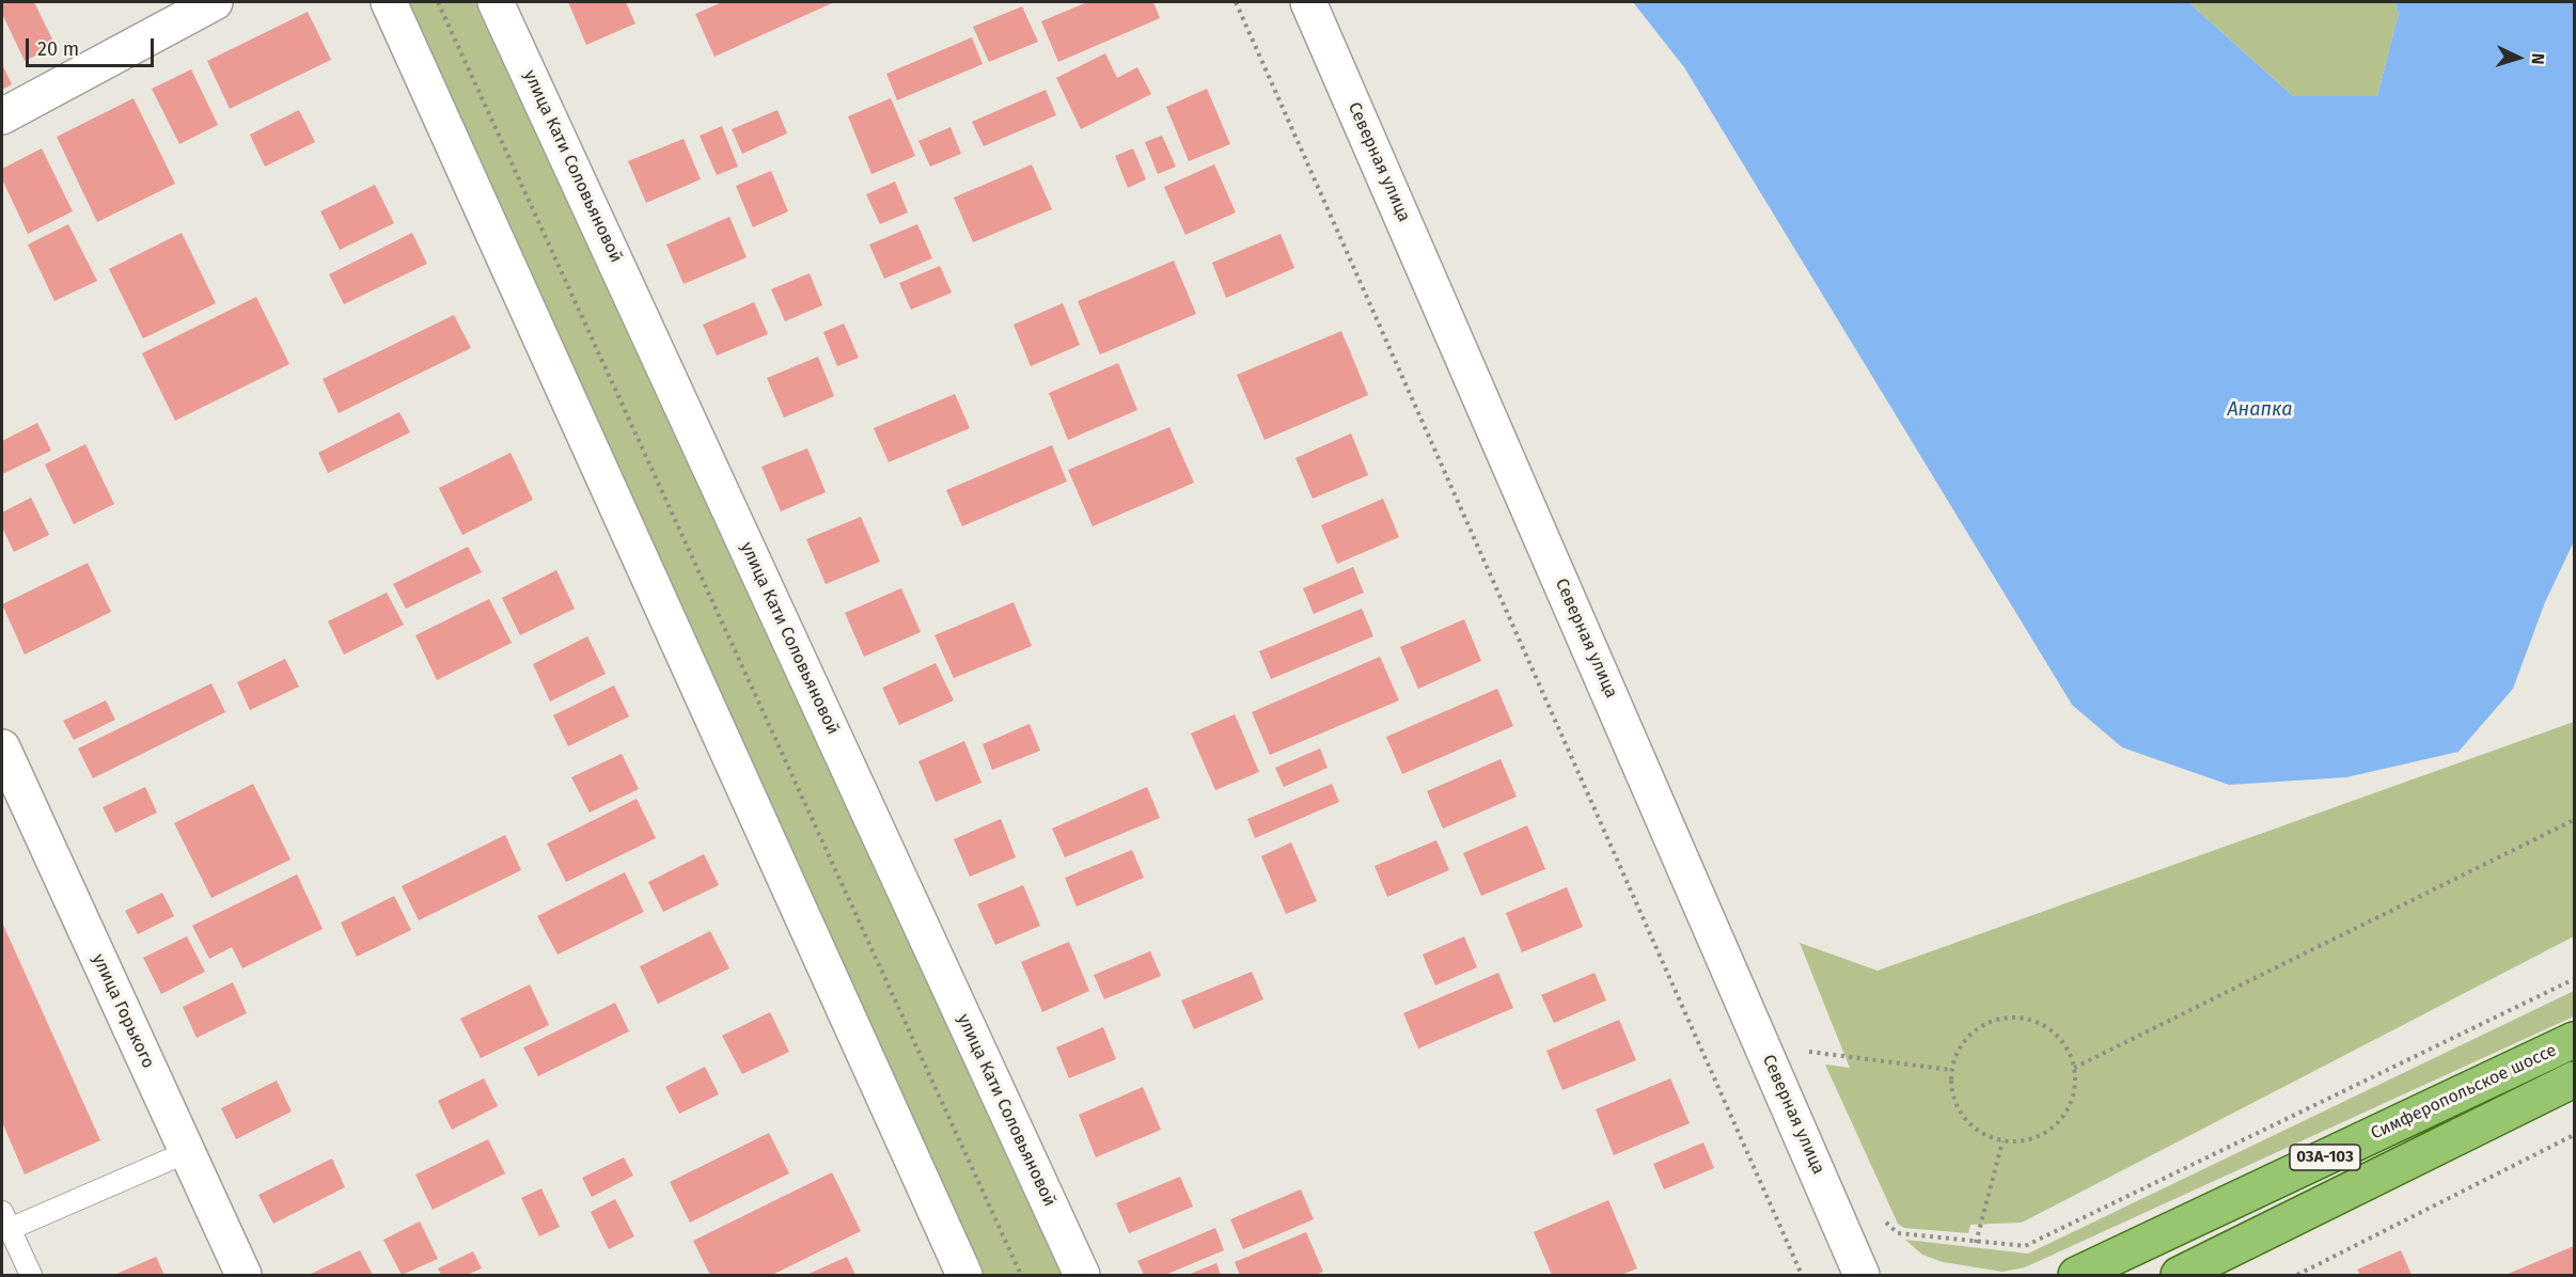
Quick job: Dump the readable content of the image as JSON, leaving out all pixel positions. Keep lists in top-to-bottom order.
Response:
{
  "streets": {
    "main road": ["Симферопольское шоссе", "03А-103"],
    "street": ["Северная улица", "улица Кати Соловьяновой", "улица Горького"]
  },
  "water": ["Анапка"],
  "scale_bar": "20 m",
  "north": "right"
}
